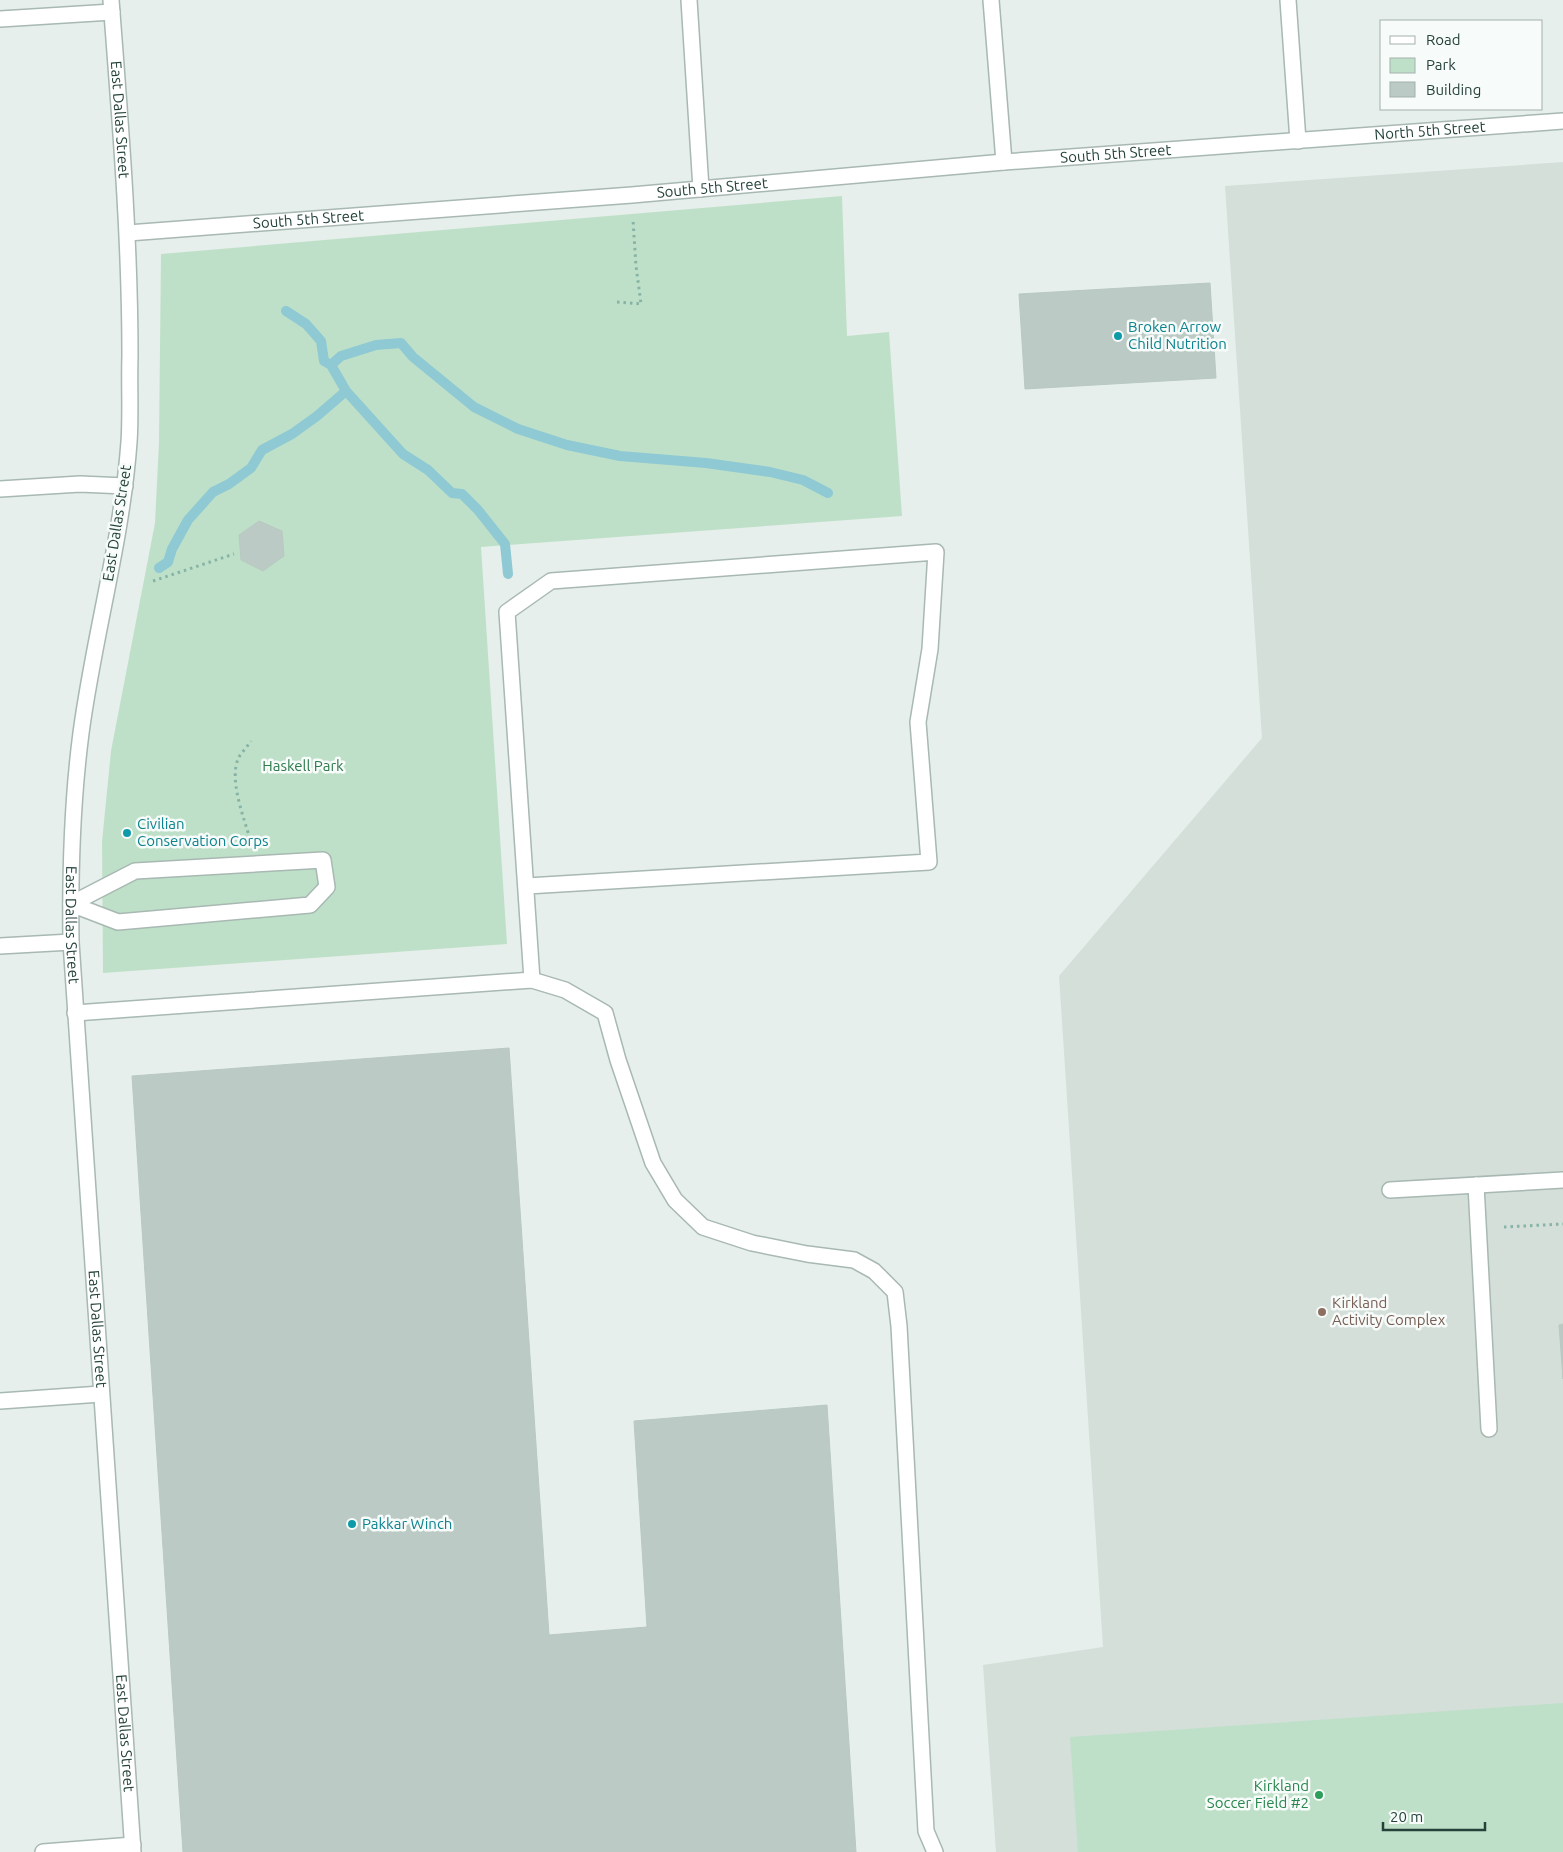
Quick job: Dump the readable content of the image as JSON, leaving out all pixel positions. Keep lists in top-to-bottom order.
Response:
{
  "streets": {
    "street": ["East Dallas Street", "North 5th Street", "South 5th Street"]
  },
  "crossings": [
    ["East Dallas Street", "South 5th Street"],
    ["North 5th Street", "South 5th Street"]
  ],
  "parks": ["Haskell Park"],
  "places": [
    "Broken Arrow Child Nutrition",
    "Civilian Conservation Corps",
    "Kirkland Activity Complex",
    "Pakkar Winch",
    "Kirkland Soccer Field #2"
  ],
  "legend": ["Road", "Park", "Building"],
  "scale_bar": "20 m"
}
